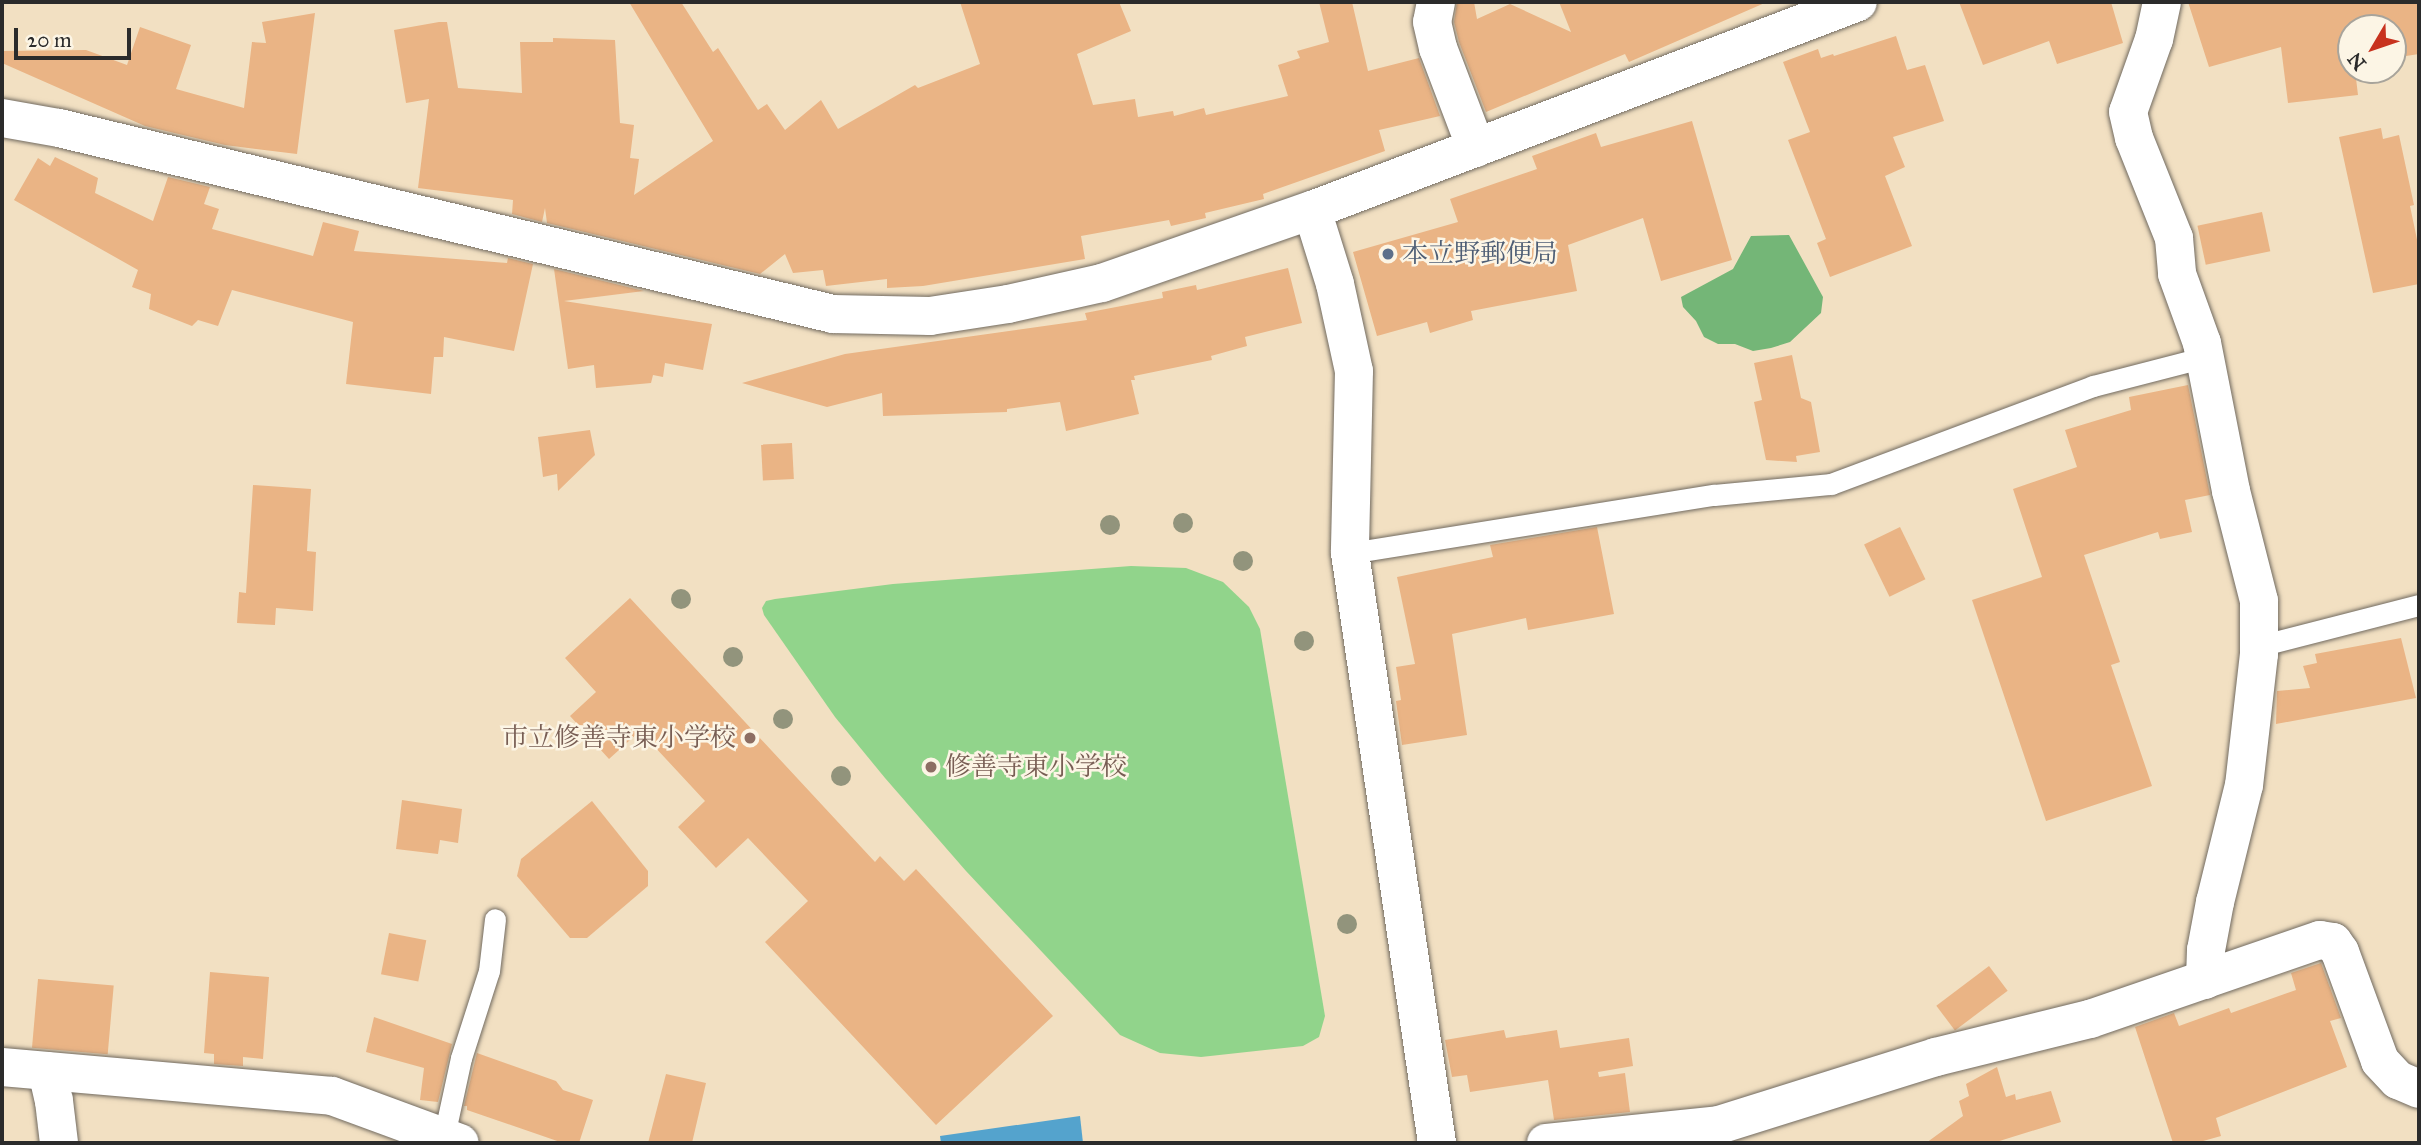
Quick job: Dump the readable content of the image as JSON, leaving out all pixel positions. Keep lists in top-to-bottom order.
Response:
{
  "places": ["本立野郵便局", "市立修善寺東小学校", "修善寺東小学校"],
  "scale_bar": "20 m",
  "north": "bottom left"
}
